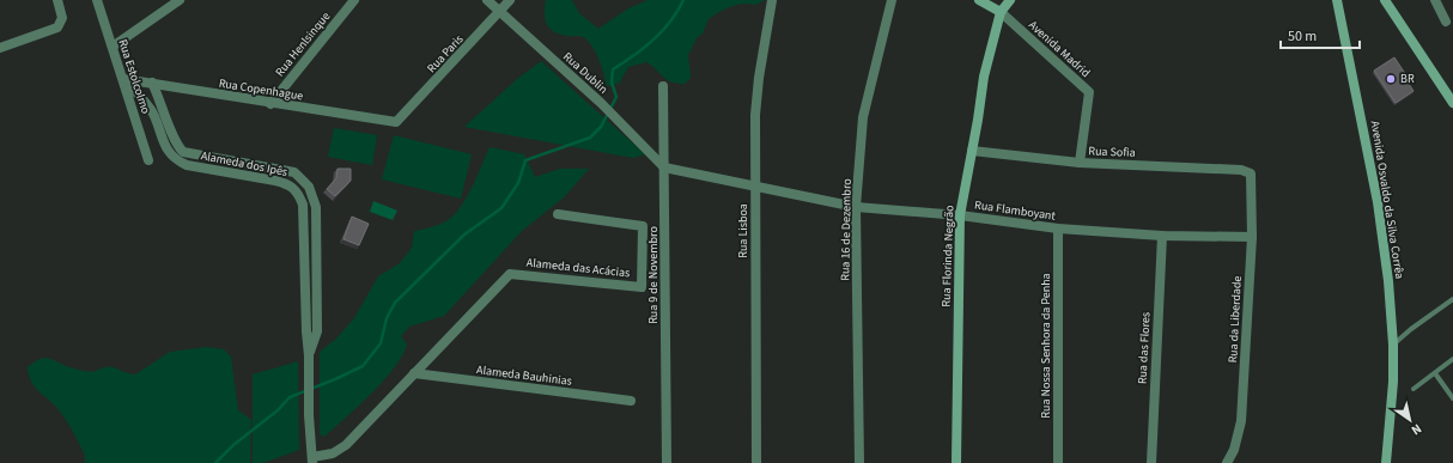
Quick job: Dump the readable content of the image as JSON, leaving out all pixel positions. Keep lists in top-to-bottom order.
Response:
{
  "streets": {
    "street": [
      "Rua Henlsinque",
      "Avenida Madrid",
      "Rua Paris",
      "Rua Dublin",
      "Rua Estolcolmo",
      "Rua Copenhague",
      "Rua Sofia",
      "Alameda dos Ipês",
      "Avenida Osvaldo da Silva Corrêa",
      "Rua Flamboyant",
      "Rua 16 de Dezembro",
      "Rua Lisboa",
      "Rua Florinda Negrão",
      "Alameda das Acácias",
      "Rua 9 de Novembro",
      "Rua da Liberdade",
      "Rua Nossa Senhora da Penha",
      "Rua das Flores",
      "Alameda Bauhinias"
    ]
  },
  "crossings": [
    ["Rua Henlsinque", "Rua Copenhague"],
    ["Avenida Madrid", "Rua Sofia"],
    ["Avenida Madrid", "Rua Florinda Negrão"],
    ["Rua Paris", "Rua Dublin"],
    ["Rua Paris", "Rua Copenhague"],
    ["Rua Dublin", "Rua Flamboyant"],
    ["Rua Dublin", "Rua 9 de Novembro"],
    ["Rua Estolcolmo", "Rua Copenhague"],
    ["Rua Sofia", "Rua Florinda Negrão"],
    ["Rua Sofia", "Rua da Liberdade"],
    ["Alameda dos Ipês", "Alameda das Acácias"],
    ["Alameda dos Ipês", "Alameda Bauhinias"],
    ["Rua Flamboyant", "Rua 16 de Dezembro"],
    ["Rua Flamboyant", "Rua Lisboa"],
    ["Rua Flamboyant", "Rua Florinda Negrão"],
    ["Rua Flamboyant", "Rua 9 de Novembro"],
    ["Rua Flamboyant", "Rua da Liberdade"],
    ["Rua Flamboyant", "Rua Nossa Senhora da Penha"],
    ["Rua Flamboyant", "Rua das Flores"]
  ],
  "places": ["BR"],
  "scale_bar": "50 m",
  "north": "bottom right"
}
